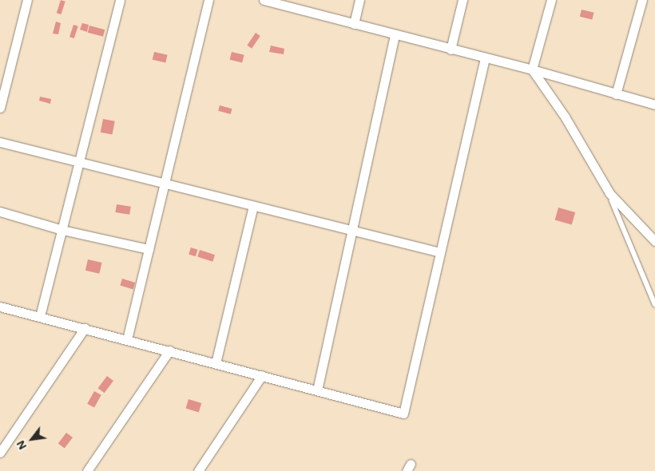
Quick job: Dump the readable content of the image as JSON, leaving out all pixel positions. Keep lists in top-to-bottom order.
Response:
{
  "north": "bottom left"
}
